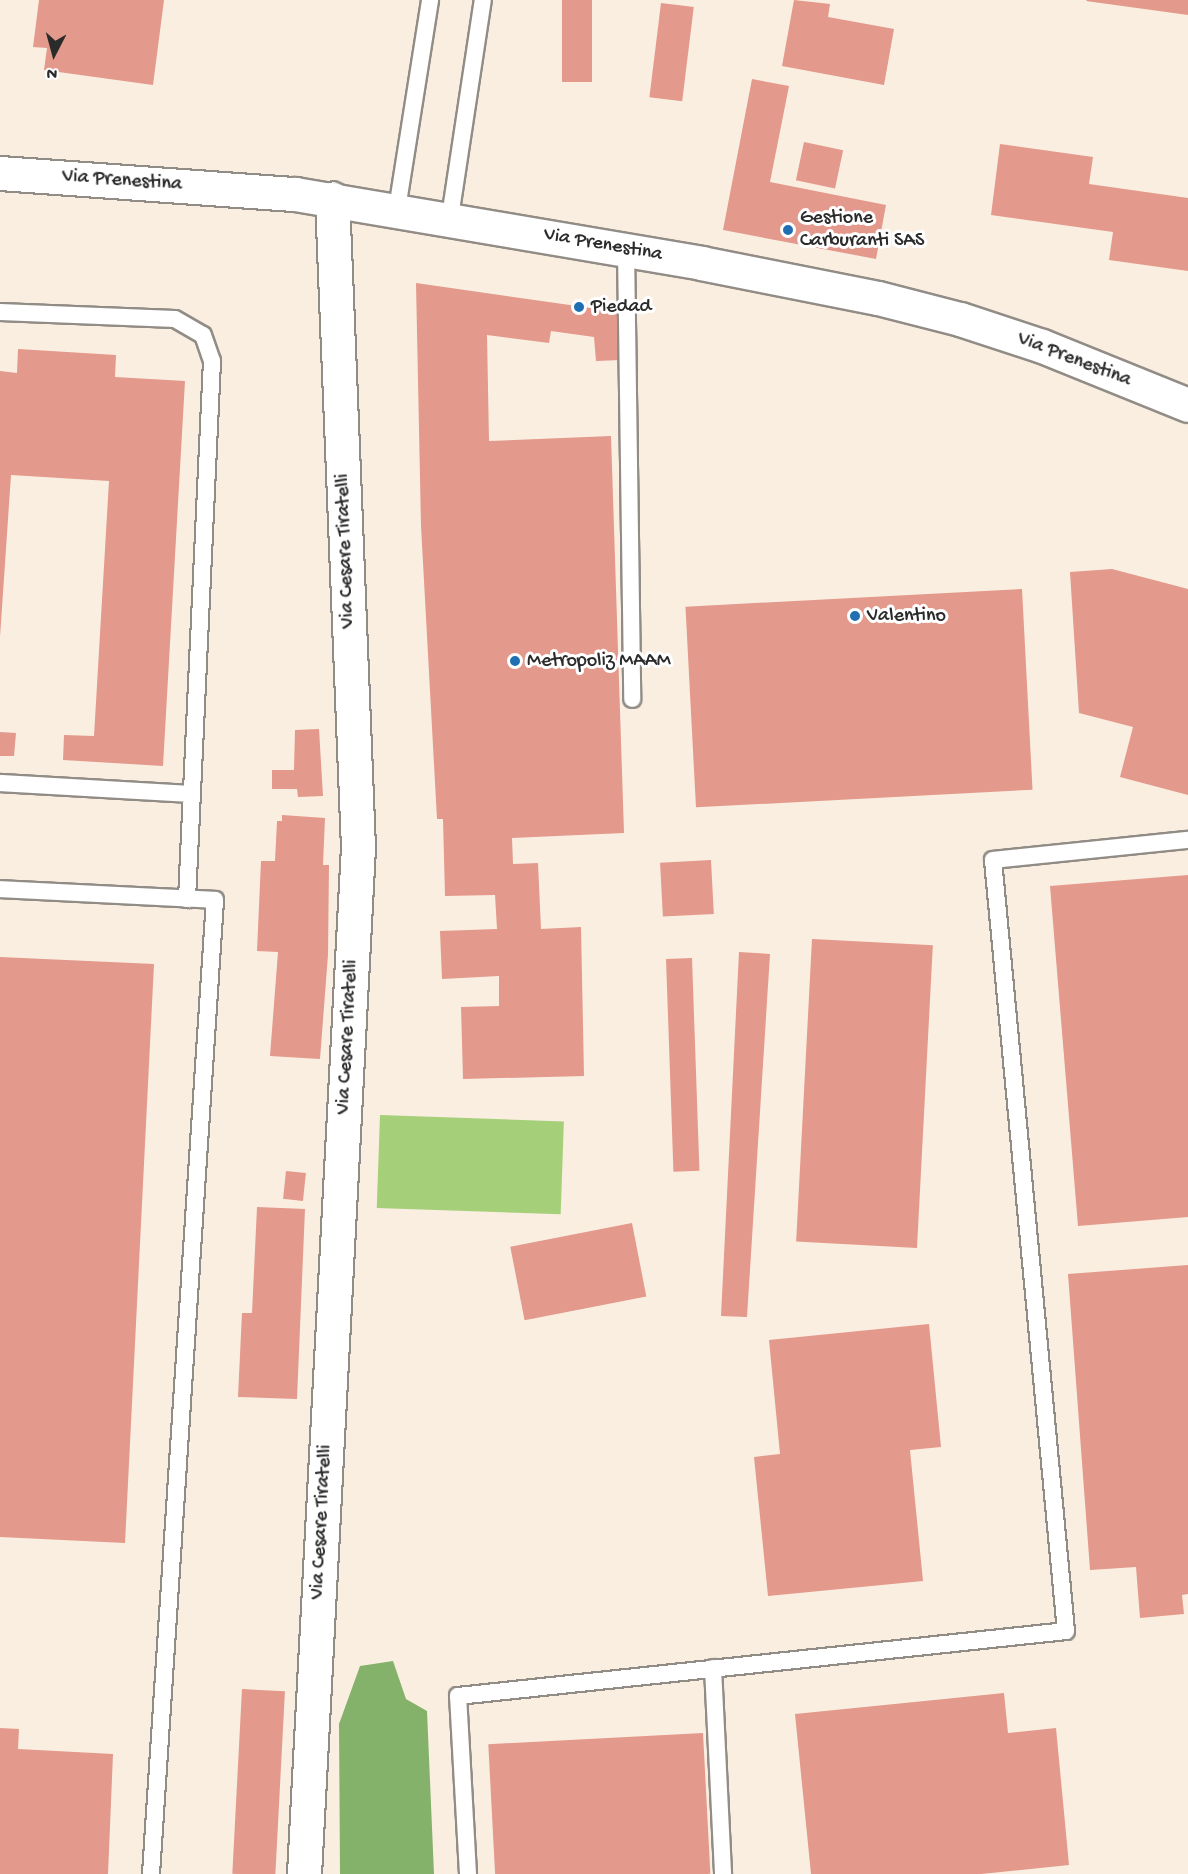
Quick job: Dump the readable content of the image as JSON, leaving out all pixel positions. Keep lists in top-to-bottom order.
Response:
{
  "streets": {
    "street": ["Via Prenestina", "Via Cesare Tiratelli"]
  },
  "crossings": [
    ["Via Prenestina", "Via Cesare Tiratelli"]
  ],
  "places": [
    "Gestione Carburanti SAS",
    "Piedad",
    "Valentino",
    "Metropoliz MAAM"
  ],
  "north": "bottom"
}
